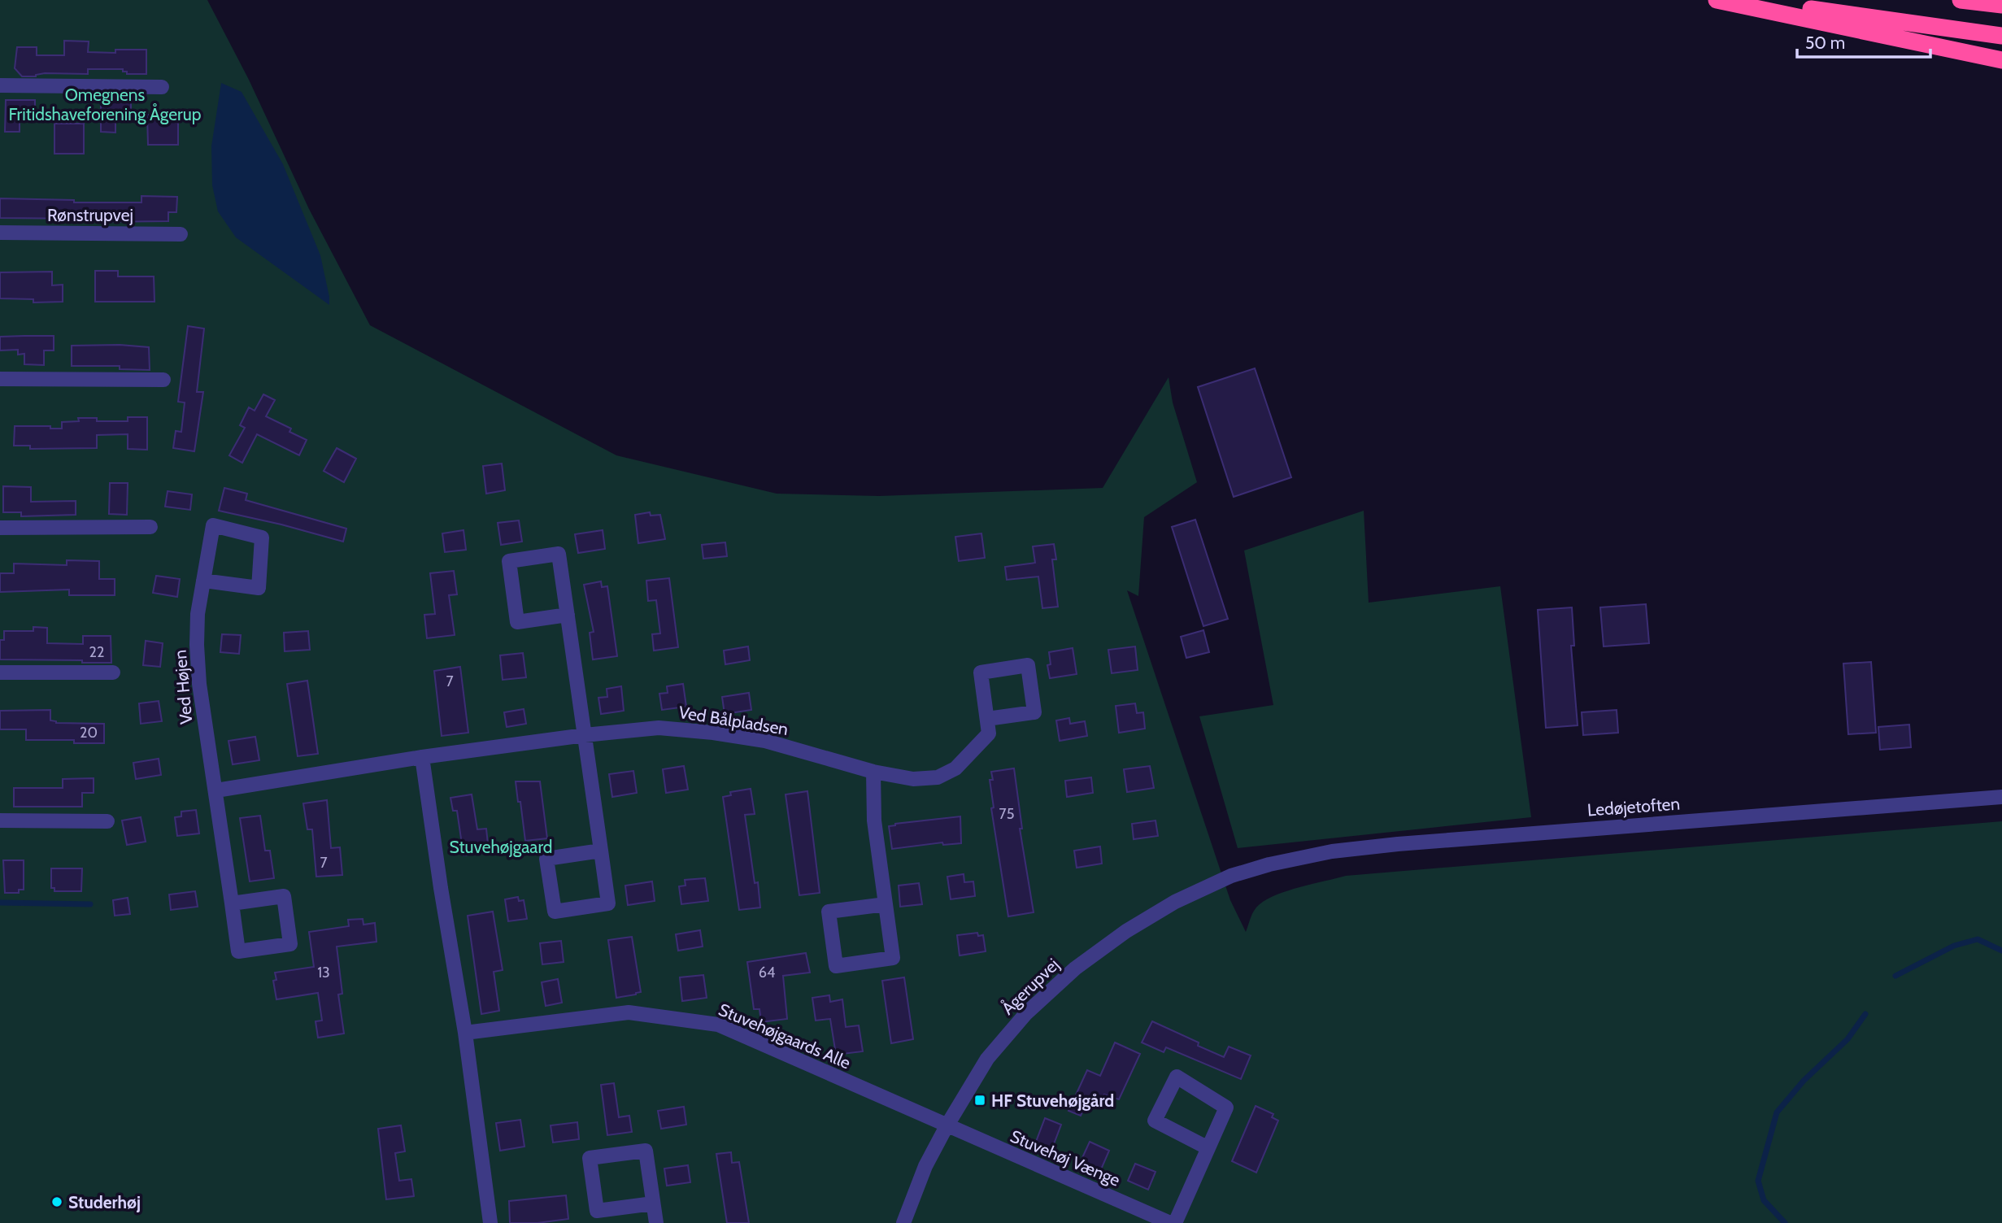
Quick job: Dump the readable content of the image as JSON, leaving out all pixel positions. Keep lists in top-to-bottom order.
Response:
{
  "streets": {
    "street": [
      "Rønstrupvej",
      "Ved Højen",
      "Ved Bålpladsen",
      "Ledøjetoften",
      "Ågerupvej",
      "Stuvehøjgaards Alle",
      "Stuvehøj Vænge"
    ]
  },
  "crossings": [
    ["Ledøjetoften", "Ågerupvej"],
    ["Ågerupvej", "Stuvehøjgaards Alle"],
    ["Ågerupvej", "Stuvehøj Vænge"],
    ["Stuvehøjgaards Alle", "Stuvehøj Vænge"]
  ],
  "parks": ["Omegnens Fritidshaveforening Ågerup", "Stuvehøjgaard"],
  "places": {
    "transit": ["HF Stuvehøjgård"],
    "other": ["Studerhøj"]
  },
  "house_numbers": [
    "22",
    "7",
    "20",
    "75",
    "7",
    "13",
    "64"
  ],
  "scale_bar": "50 m"
}
